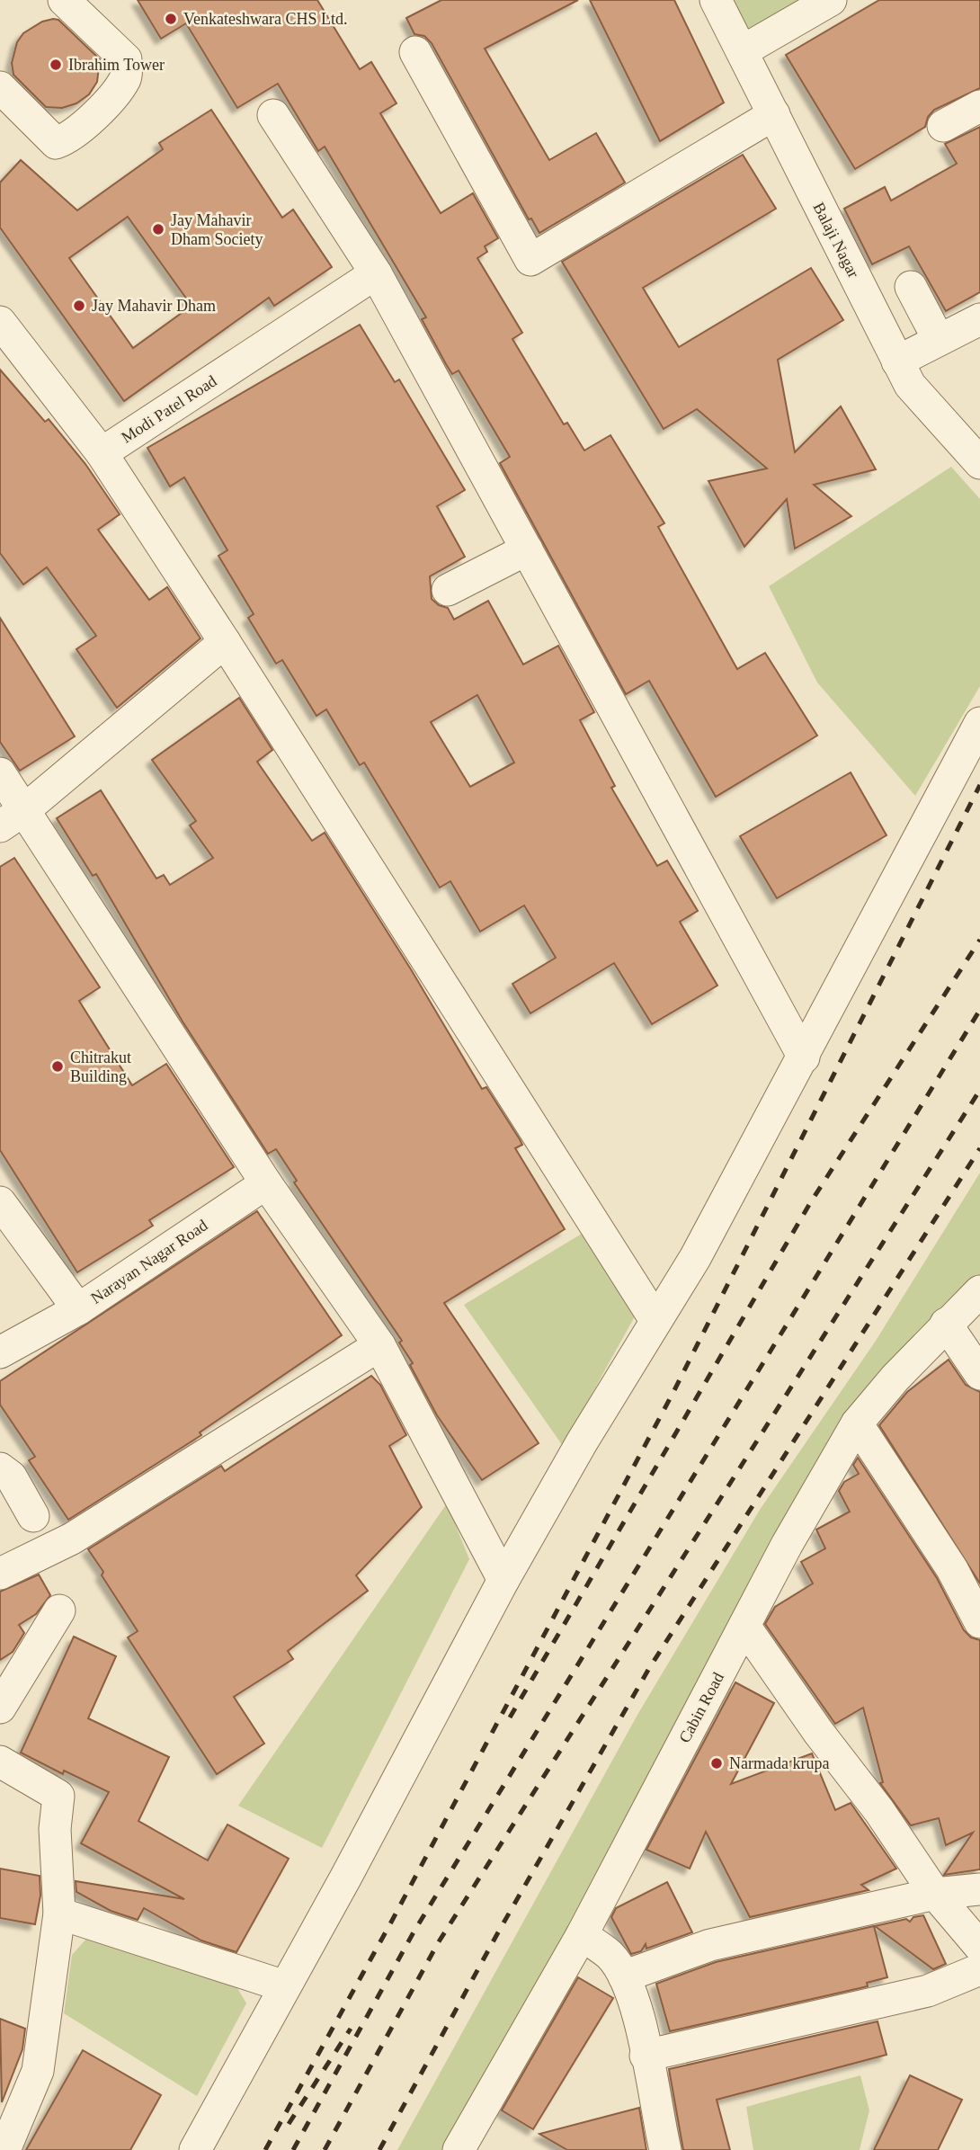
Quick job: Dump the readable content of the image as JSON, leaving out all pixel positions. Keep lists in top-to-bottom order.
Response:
{
  "streets": {
    "street": [
      "Balaji Nagar",
      "Modi Patel Road",
      "Narayan Nagar Road",
      "Cabin Road"
    ]
  },
  "places": [
    "Venkateshwara CHS Ltd.",
    "Ibrahim Tower",
    "Jay Mahavir Dham Society",
    "Jay Mahavir Dham",
    "Chitrakut Building",
    "Narmada krupa"
  ]
}
